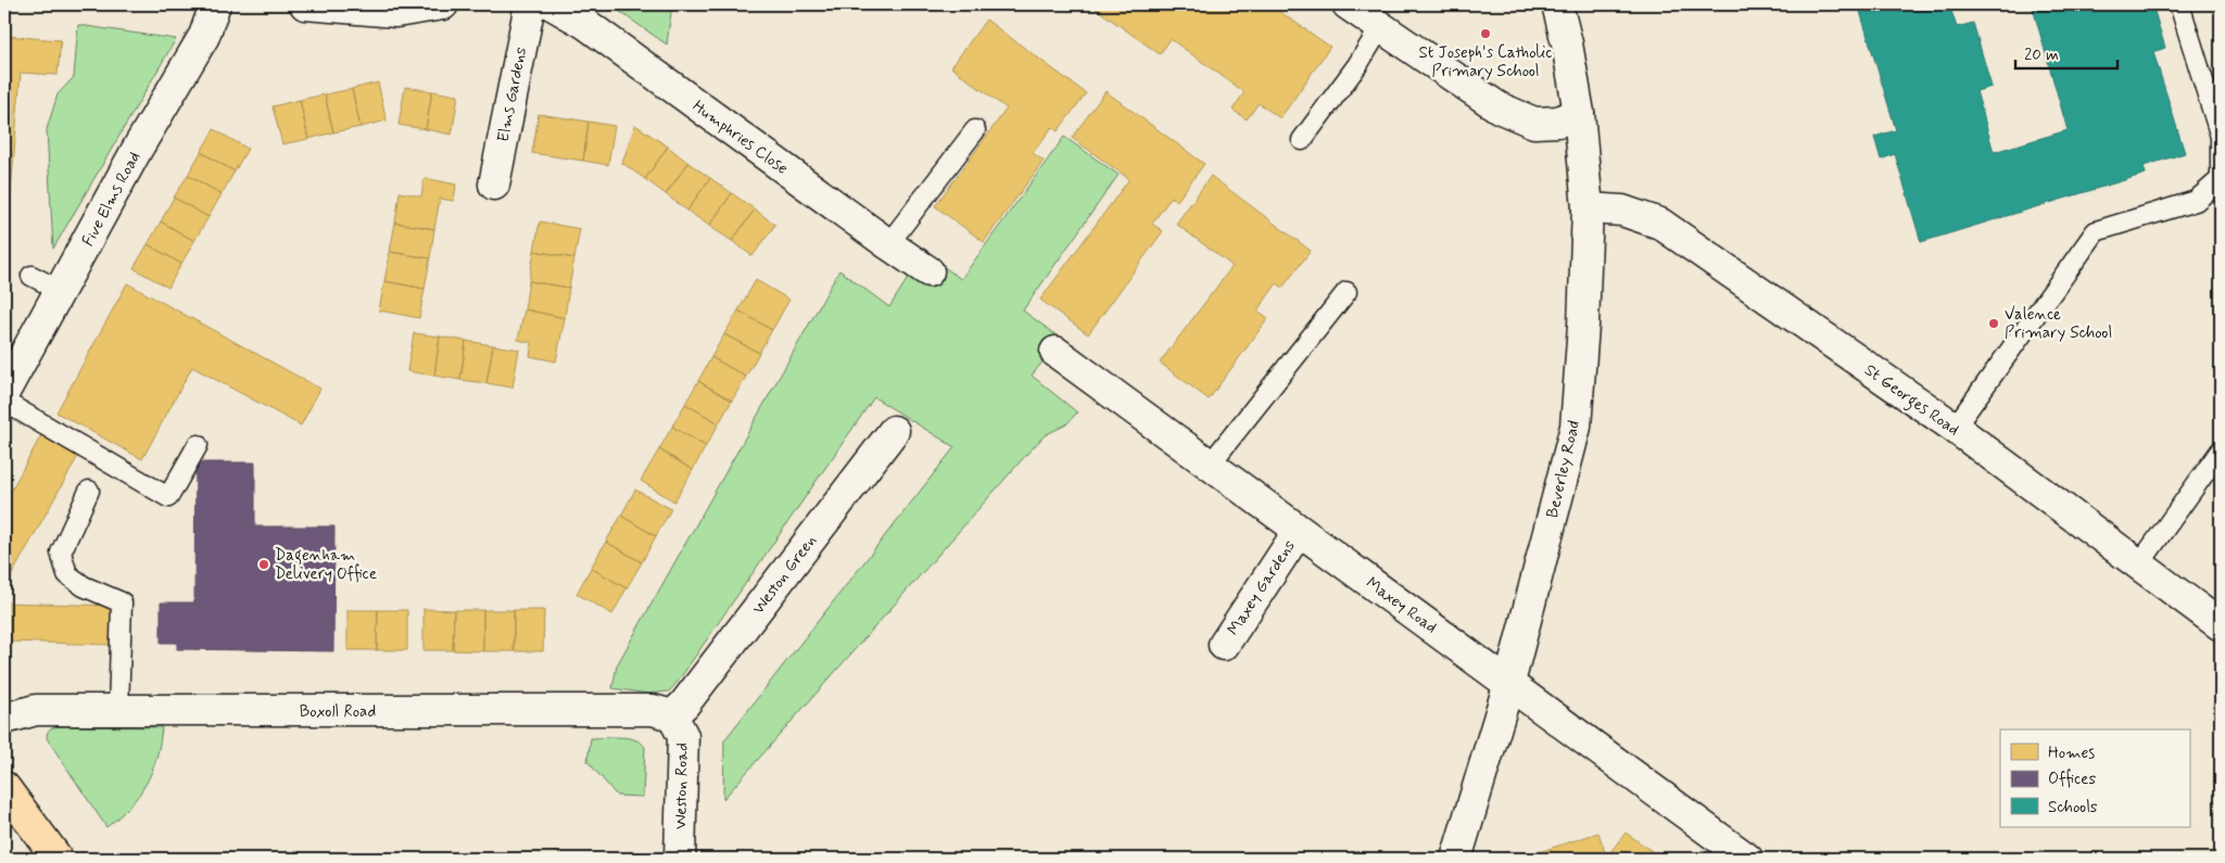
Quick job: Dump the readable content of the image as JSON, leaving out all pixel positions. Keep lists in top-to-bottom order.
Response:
{
  "streets": {
    "street": [
      "Elms Gardens",
      "Humphries Close",
      "Five Elms Road",
      "St Georges Road",
      "Beverley Road",
      "Weston Green",
      "Maxey Gardens",
      "Maxey Road",
      "Boxoll Road",
      "Weston Road"
    ]
  },
  "crossings": [
    ["St Georges Road", "Beverley Road"],
    ["Beverley Road", "Maxey Road"],
    ["Weston Green", "Boxoll Road"],
    ["Weston Green", "Weston Road"],
    ["Maxey Gardens", "Maxey Road"],
    ["Boxoll Road", "Weston Road"]
  ],
  "places": ["St Joseph's Catholic Primary School", "Valence Primary School", "Dagenham Delivery Office"],
  "legend": ["Homes", "Offices", "Schools"],
  "scale_bar": "20 m"
}
